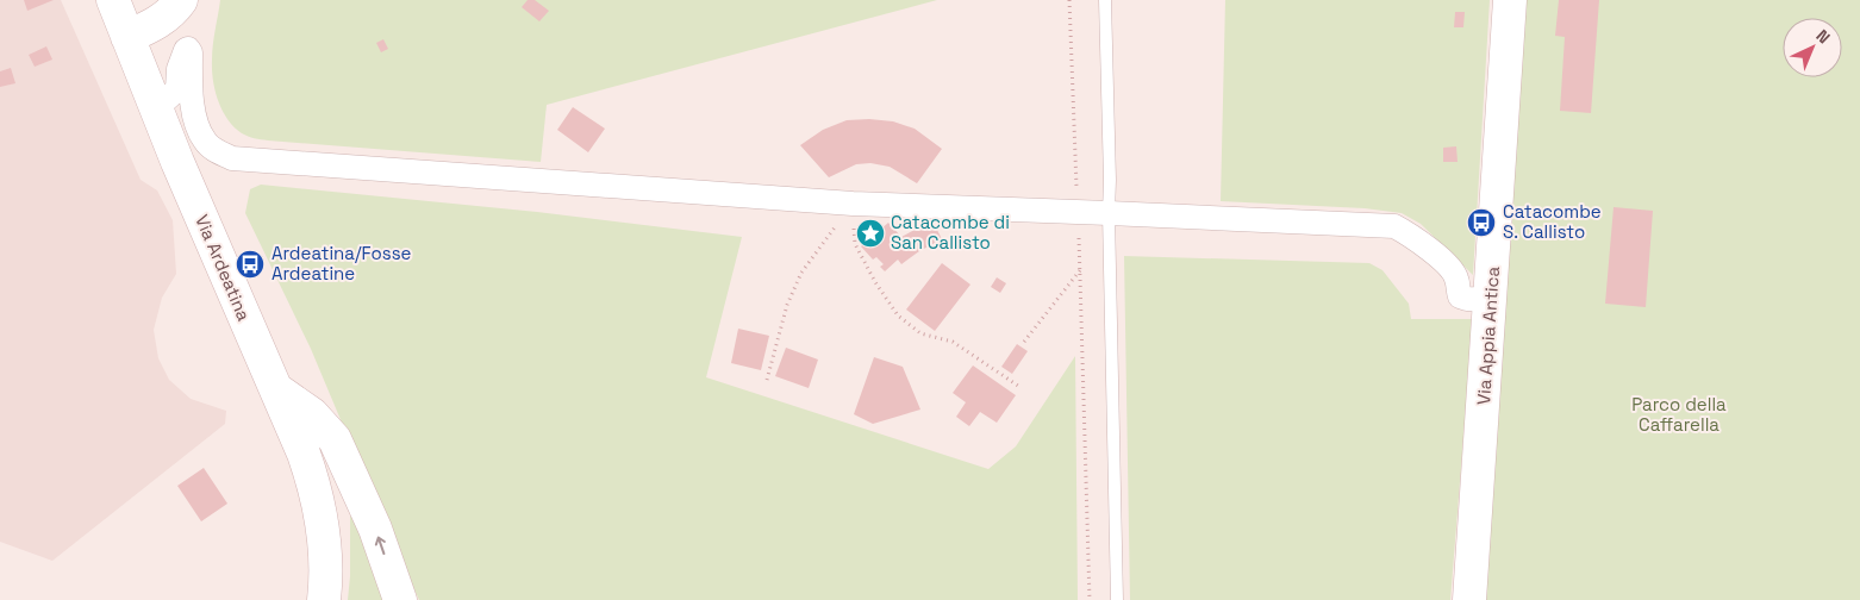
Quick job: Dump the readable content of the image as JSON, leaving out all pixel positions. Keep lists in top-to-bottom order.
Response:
{
  "streets": {
    "main road": ["Via Ardeatina", "Via Appia Antica"]
  },
  "parks": ["Parco della Caffarella"],
  "places": {
    "bus stop": ["Catacombe S. Callisto", "Ardeatina/Fosse Ardeatine"],
    "place": ["Catacombe di San Callisto"]
  },
  "north": "top right"
}
